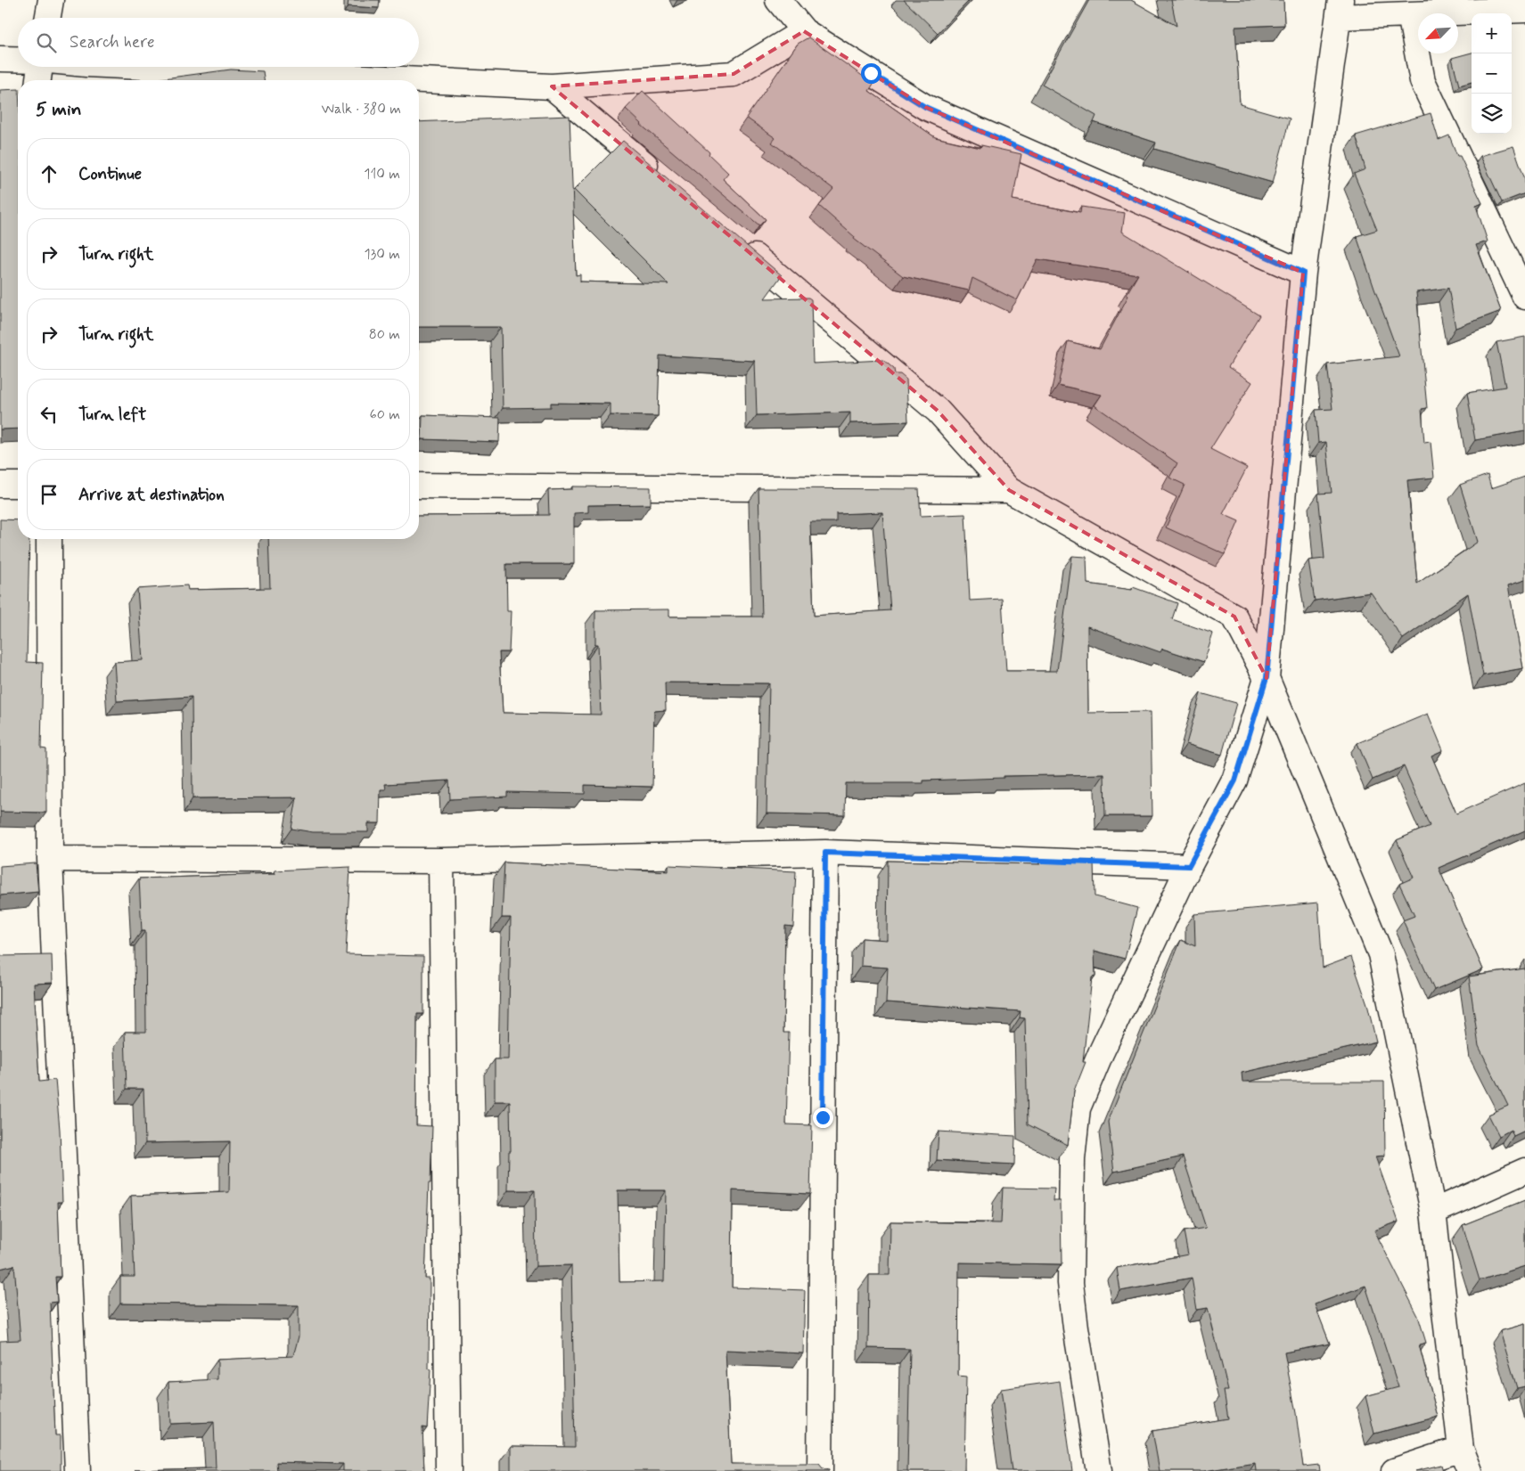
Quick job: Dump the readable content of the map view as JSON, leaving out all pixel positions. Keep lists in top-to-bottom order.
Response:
{
  "north": "bottom left",
  "page": {
    "map_buttons": ["+", "−"],
    "search": "Search here",
    "heading": ["5 min", "Walk · 380 m"],
    "list": [
      ["Continue", "110 m"],
      ["Turn right", "130 m"],
      ["Turn right", "80 m"],
      ["Turn left", "60 m"],
      "Arrive at destination"
    ]
  }
}
